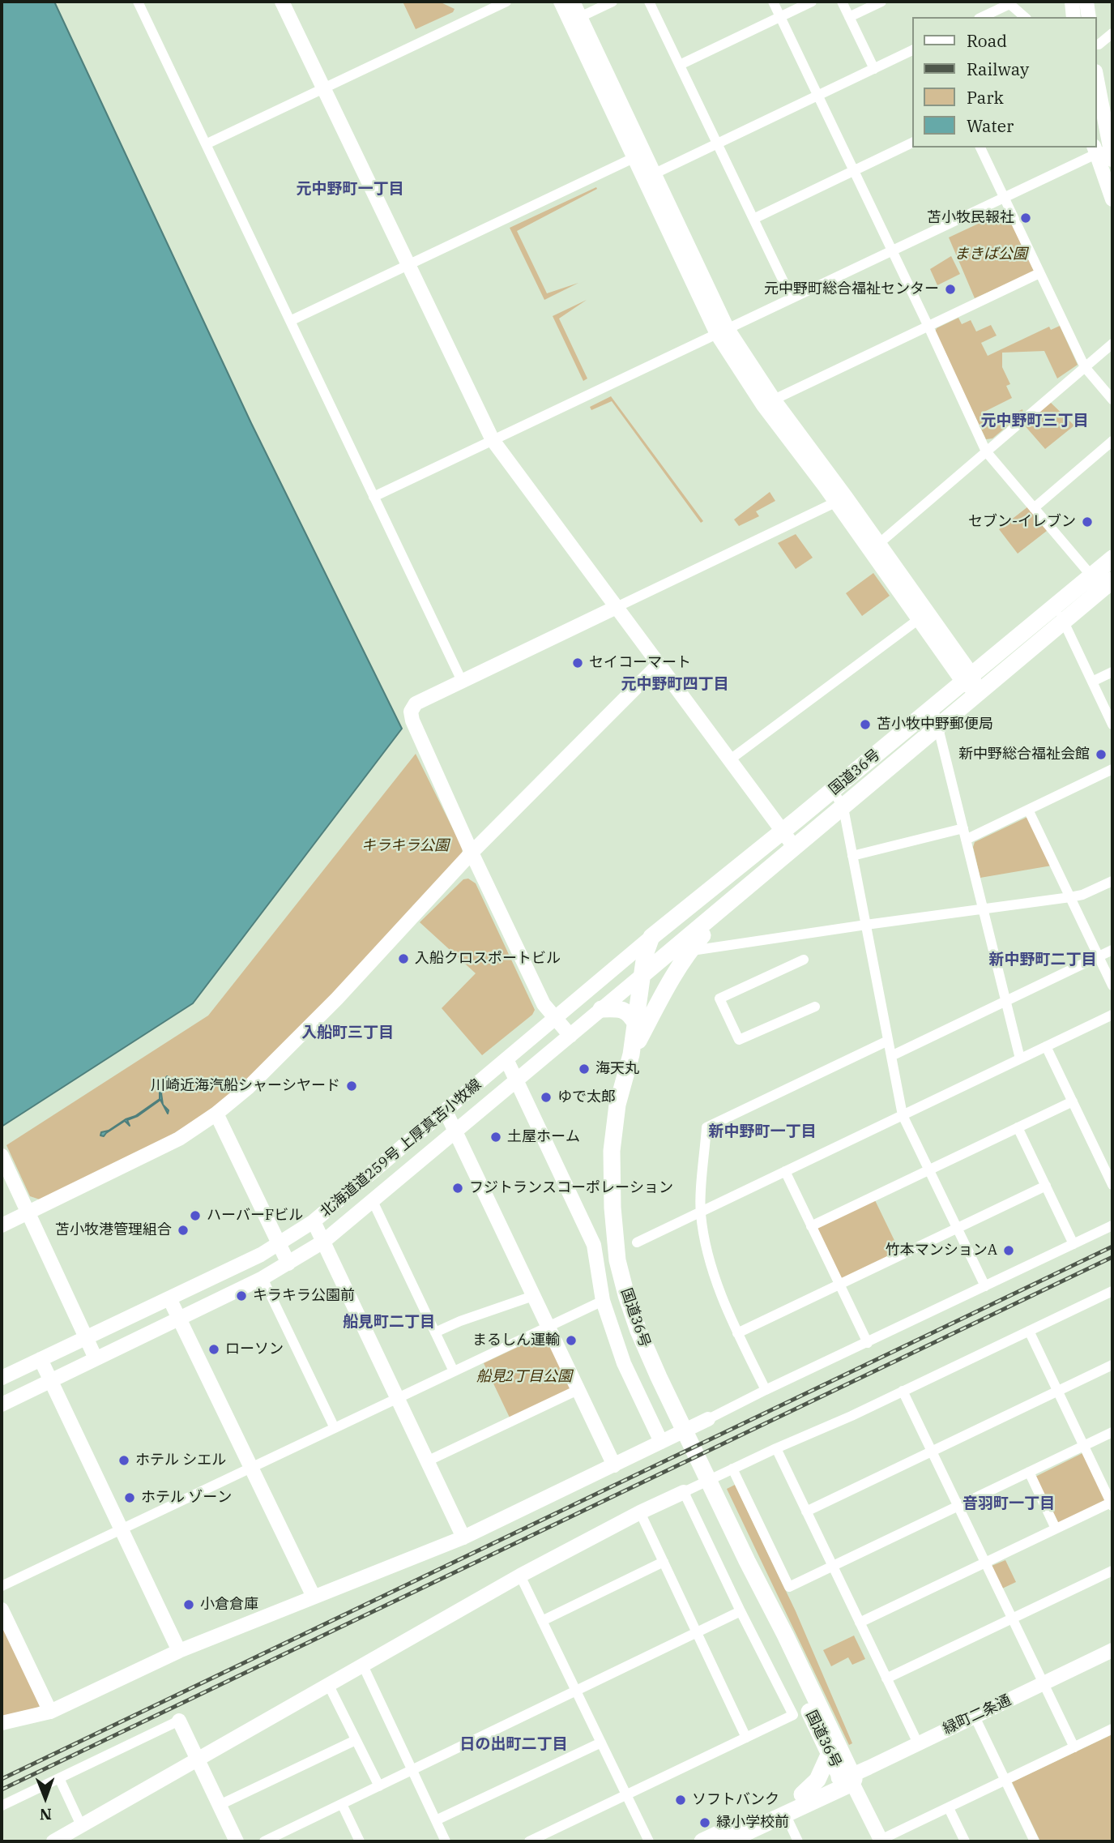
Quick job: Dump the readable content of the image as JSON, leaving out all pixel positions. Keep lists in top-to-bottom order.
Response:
{
  "streets": {
    "highway": ["国道36号"],
    "street": ["北海道道259号 上厚真苫小牧線", "緑町二条通"]
  },
  "crossings": [
    ["国道36号", "北海道道259号 上厚真苫小牧線"],
    ["国道36号", "緑町二条通"]
  ],
  "districts": [
    "元中野町一丁目",
    "元中野町三丁目",
    "元中野町四丁目",
    "新中野町二丁目",
    "入船町三丁目",
    "新中野町一丁目",
    "船見町二丁目",
    "音羽町一丁目",
    "日の出町二丁目"
  ],
  "parks": ["まきば公園", "キラキラ公園", "船見2丁目公園"],
  "places": [
    "苫小牧民報社",
    "元中野町総合福祉センター",
    "セブン-イレブン",
    "セイコーマート",
    "苫小牧中野郵便局",
    "新中野総合福祉会館",
    "入船クロスポートビル",
    "海天丸",
    "川崎近海汽船シャーシヤード",
    "ゆで太郎",
    "土屋ホーム",
    "フジトランスコーポレーション",
    "ハーバーFビル",
    "苫小牧港管理組合",
    "竹本マンションA",
    "キラキラ公園前",
    "まるしん運輸",
    "ローソン",
    "ホテル シエル",
    "ホテル ゾーン",
    "小倉倉庫",
    "ソフトバンク",
    "緑小学校前"
  ],
  "legend": [
    "Road",
    "Railway",
    "Park",
    "Water"
  ],
  "north": "bottom"
}
